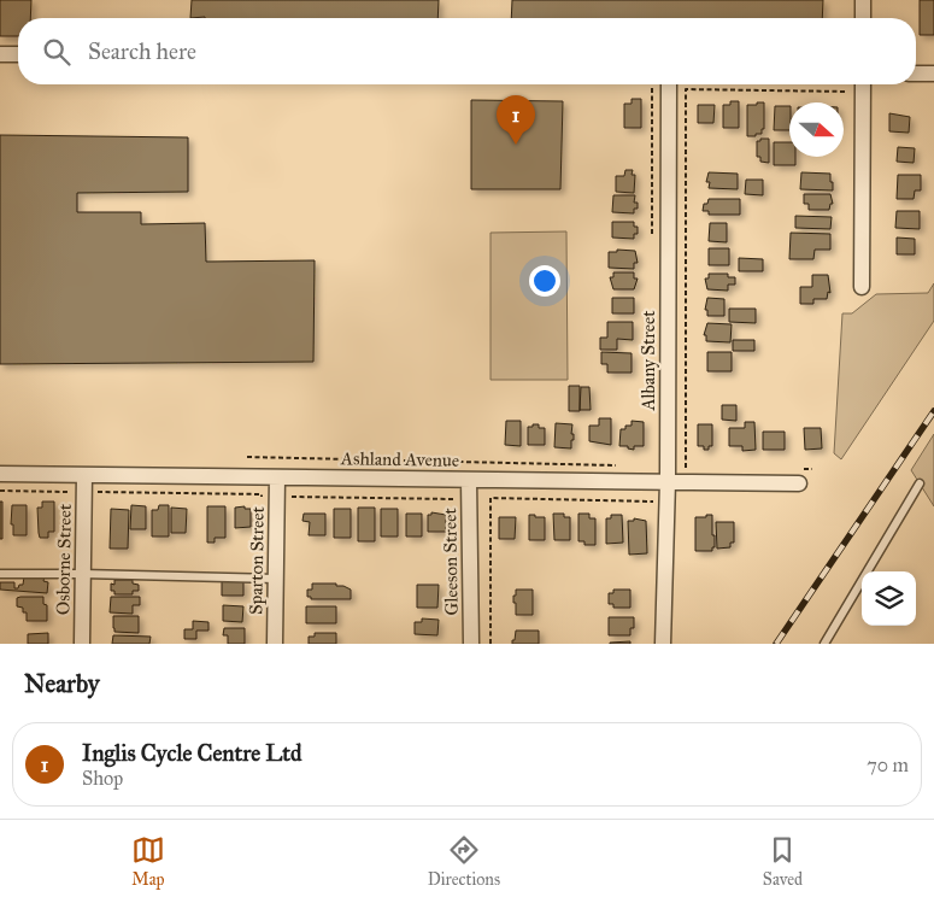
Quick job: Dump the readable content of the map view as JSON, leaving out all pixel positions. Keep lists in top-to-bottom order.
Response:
{
  "streets": {
    "street": [
      "Albany Street",
      "Ashland Avenue",
      "Osborne Street",
      "Sparton Street",
      "Gleeson Street"
    ]
  },
  "crossings": [
    ["Albany Street", "Ashland Avenue"],
    ["Ashland Avenue", "Osborne Street"],
    ["Ashland Avenue", "Sparton Street"],
    ["Ashland Avenue", "Gleeson Street"]
  ],
  "north": "right",
  "page": {
    "search": "Search here",
    "pins": "1",
    "heading": "Nearby",
    "list": [
      {
        "mark": "1",
        "name": "Inglis Cycle Centre Ltd",
        "note": "Shop",
        "value": "70 m"
      }
    ],
    "nav": ["Map", "Directions", "Saved"]
  }
}
